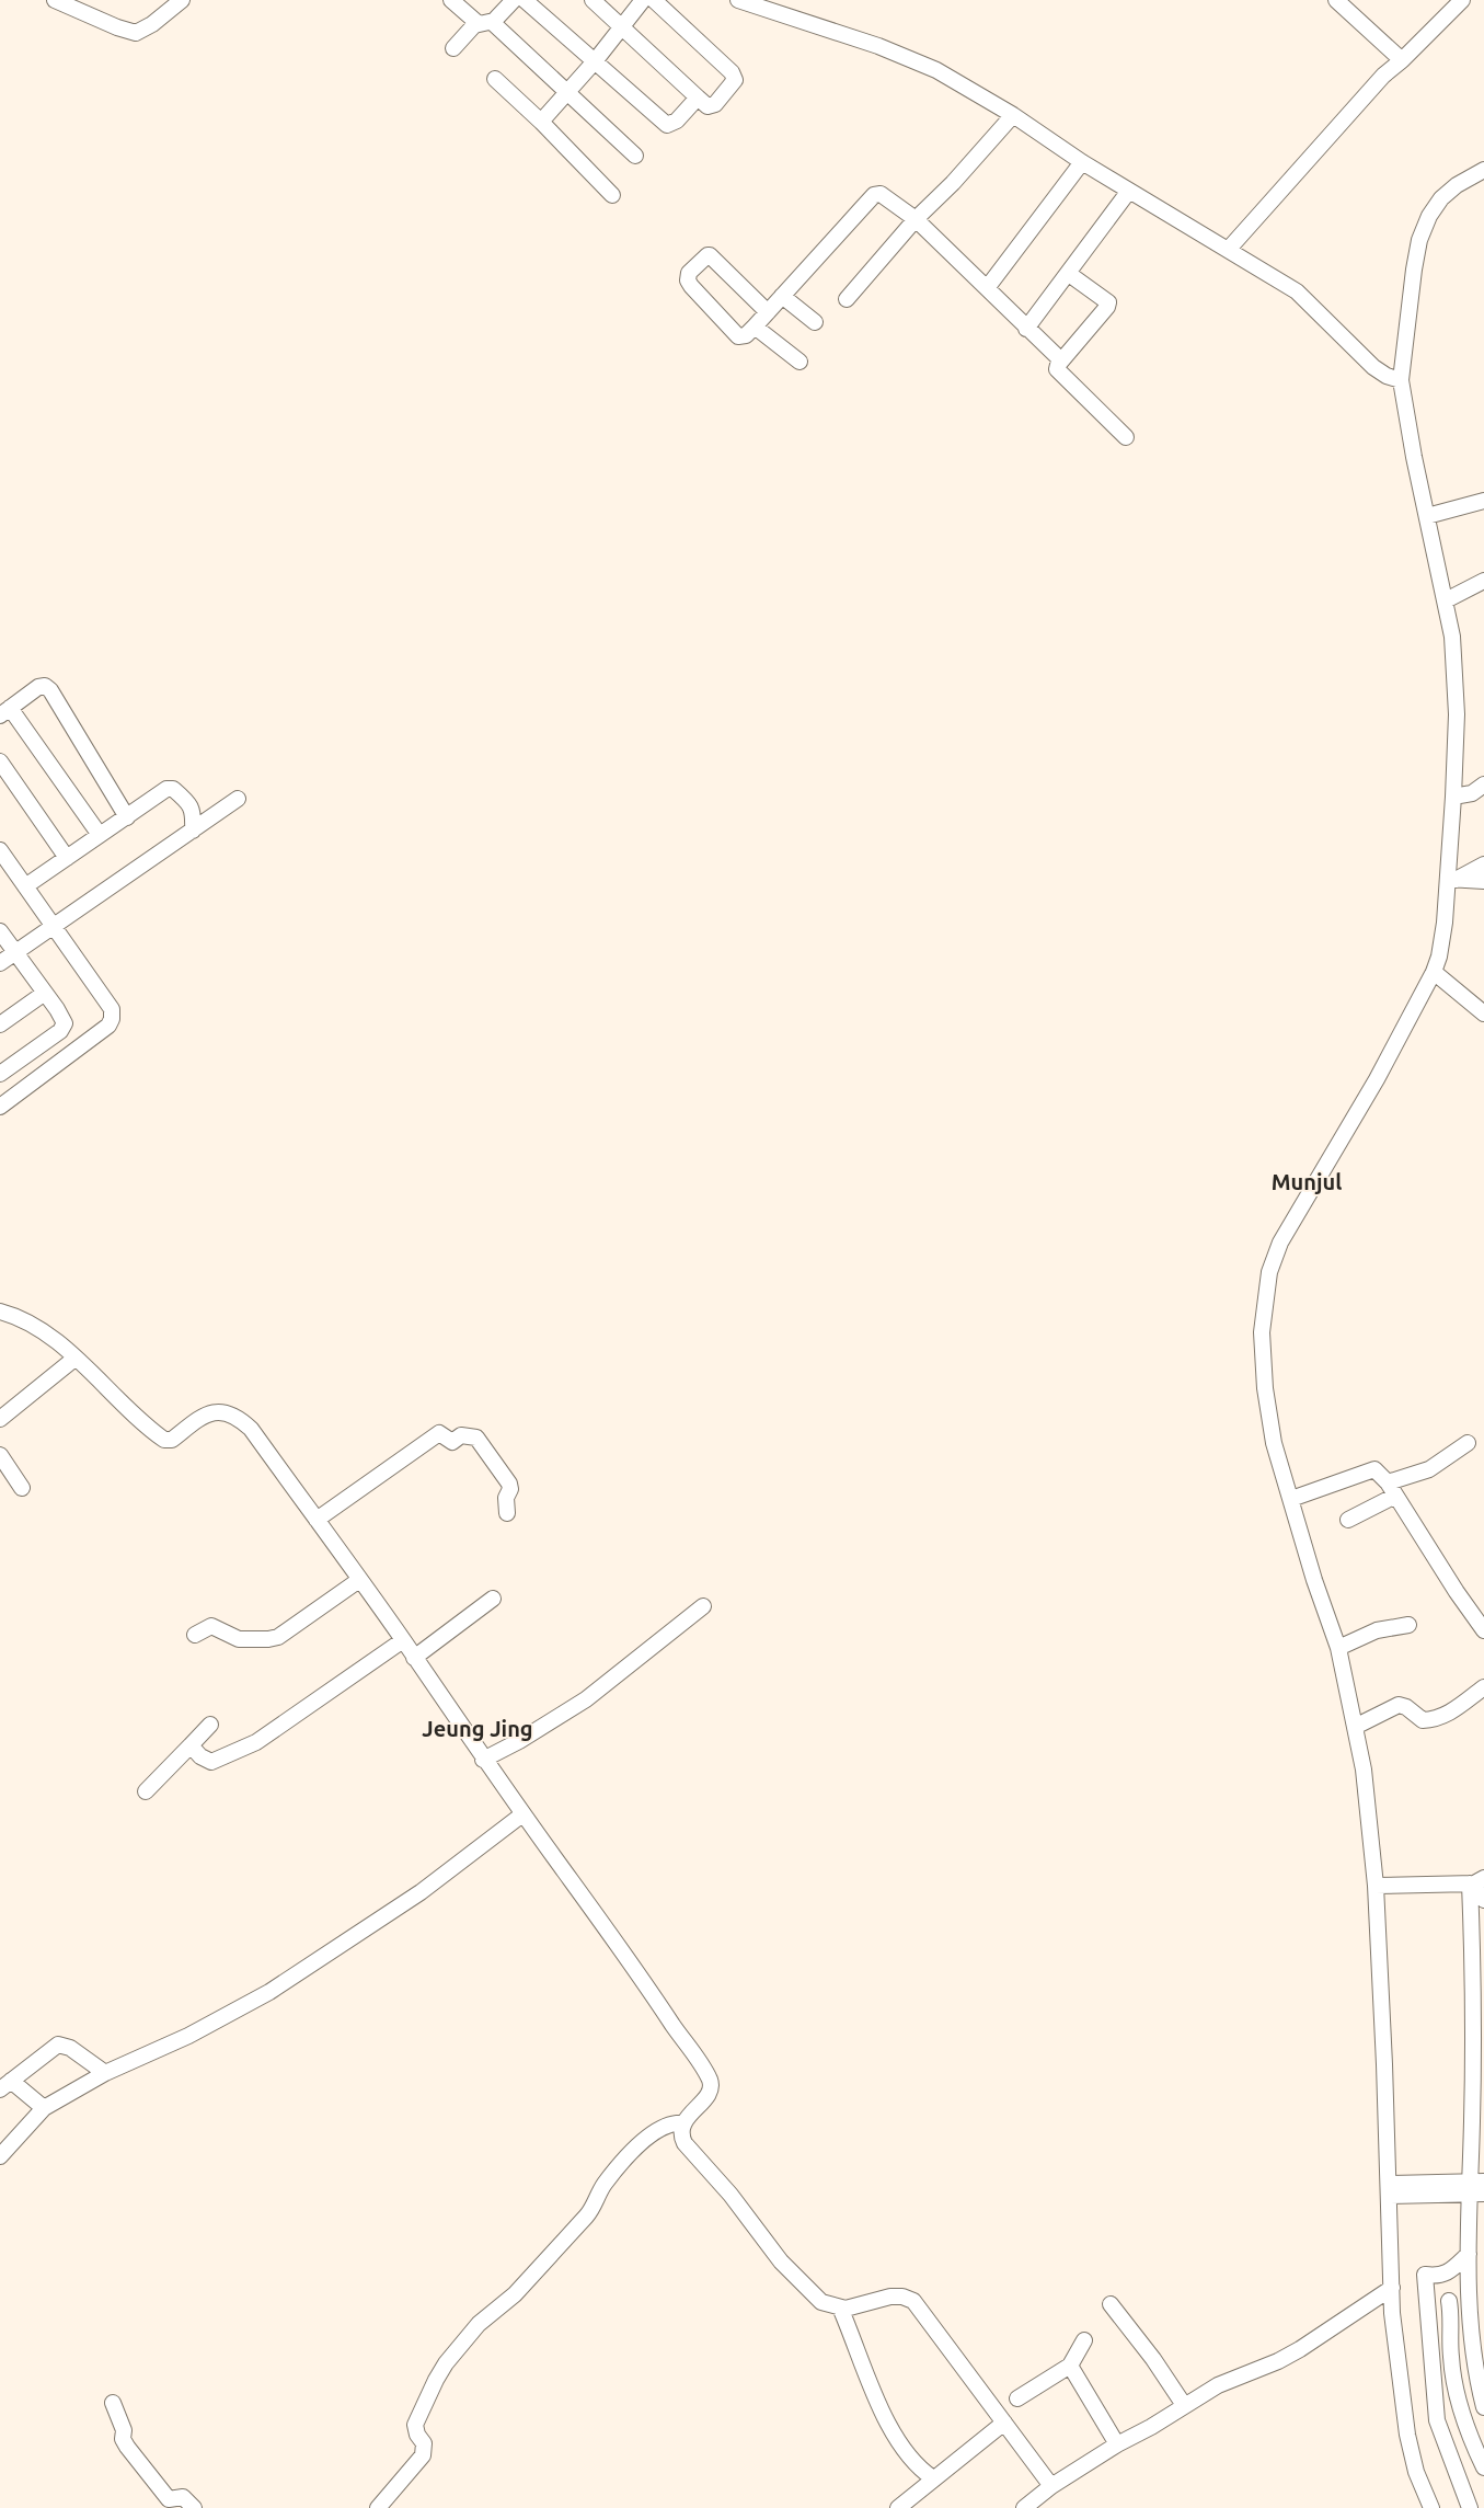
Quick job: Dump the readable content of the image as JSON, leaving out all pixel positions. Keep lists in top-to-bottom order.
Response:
{
  "districts": ["Munjul", "Jeung Jing"]
}
